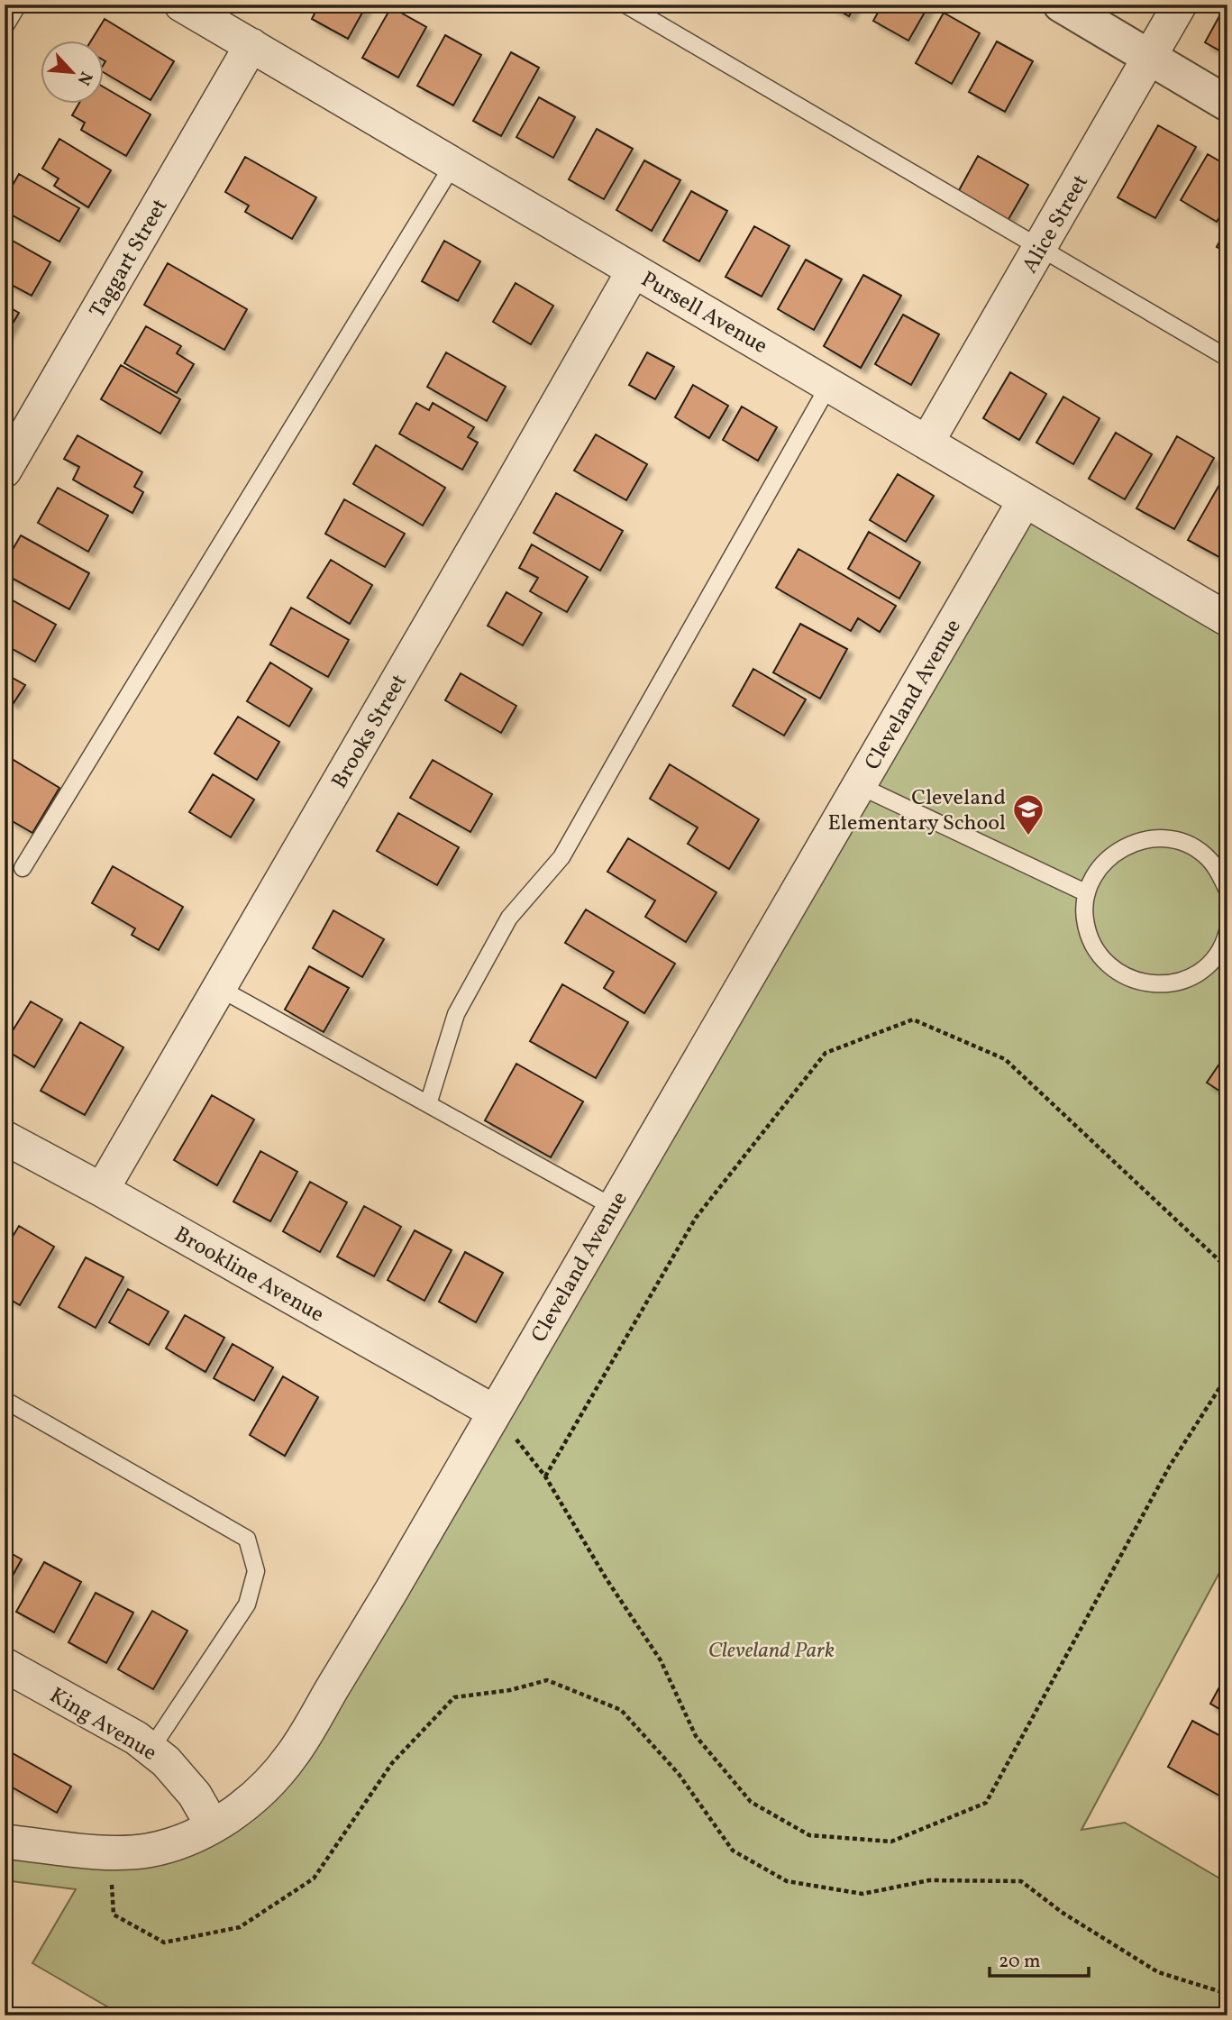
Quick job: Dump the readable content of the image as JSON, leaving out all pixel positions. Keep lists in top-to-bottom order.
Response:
{
  "streets": {
    "street": [
      "Alice Street",
      "Taggart Street",
      "Pursell Avenue",
      "Cleveland Avenue",
      "Brooks Street",
      "Brookline Avenue",
      "King Avenue"
    ]
  },
  "crossings": [
    ["Alice Street", "Pursell Avenue"],
    ["Taggart Street", "Pursell Avenue"],
    ["Pursell Avenue", "Cleveland Avenue"],
    ["Pursell Avenue", "Brooks Street"],
    ["Cleveland Avenue", "Brookline Avenue"],
    ["Cleveland Avenue", "King Avenue"],
    ["Brooks Street", "Brookline Avenue"]
  ],
  "parks": ["Cleveland Park"],
  "places": {
    "school or university": ["Cleveland Elementary School"]
  },
  "scale_bar": "20 m",
  "north": "bottom right"
}
